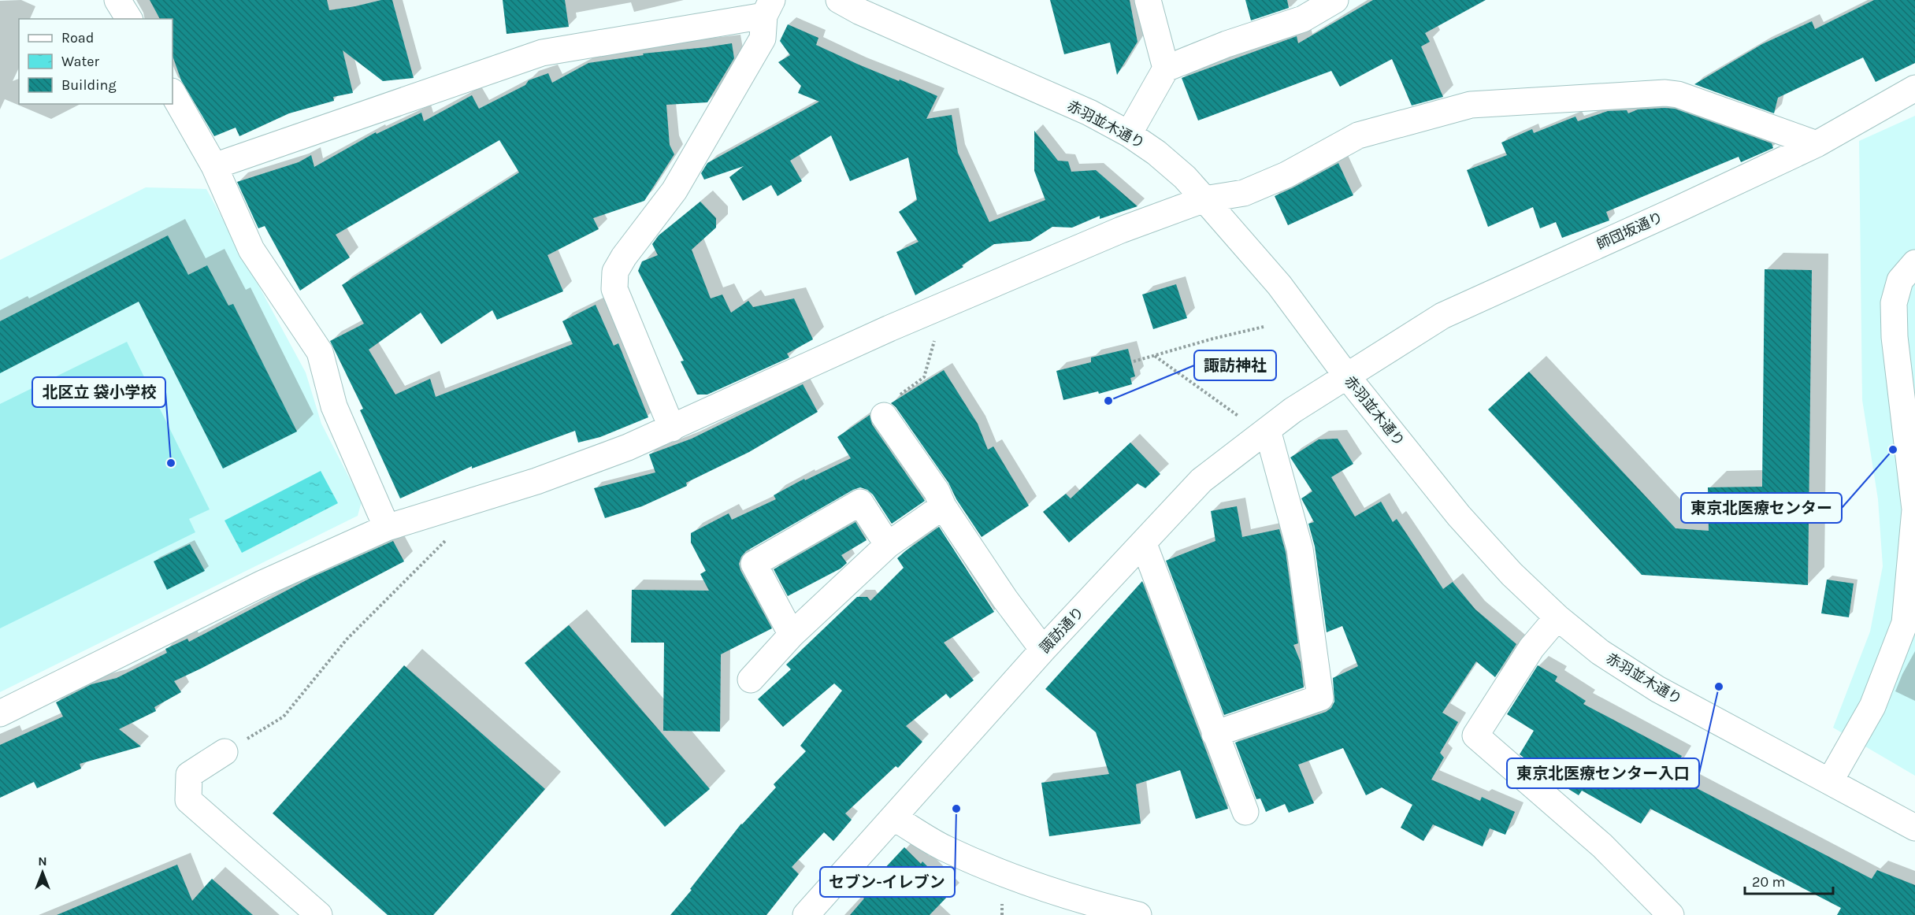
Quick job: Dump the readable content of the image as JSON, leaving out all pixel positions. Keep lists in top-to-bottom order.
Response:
{
  "streets": {
    "street": ["赤羽並木通り", "師団坂通り", "諏訪通り"]
  },
  "crossings": [
    ["赤羽並木通り", "師団坂通り"],
    ["赤羽並木通り", "諏訪通り"],
    ["師団坂通り", "諏訪通り"]
  ],
  "places": [
    "諏訪神社",
    "東京北医療センター",
    "北区立 袋小学校",
    "東京北医療センター入口",
    "セブン-イレブン"
  ],
  "legend": ["Road", "Water", "Building"],
  "scale_bar": "20 m",
  "north": "top"
}
